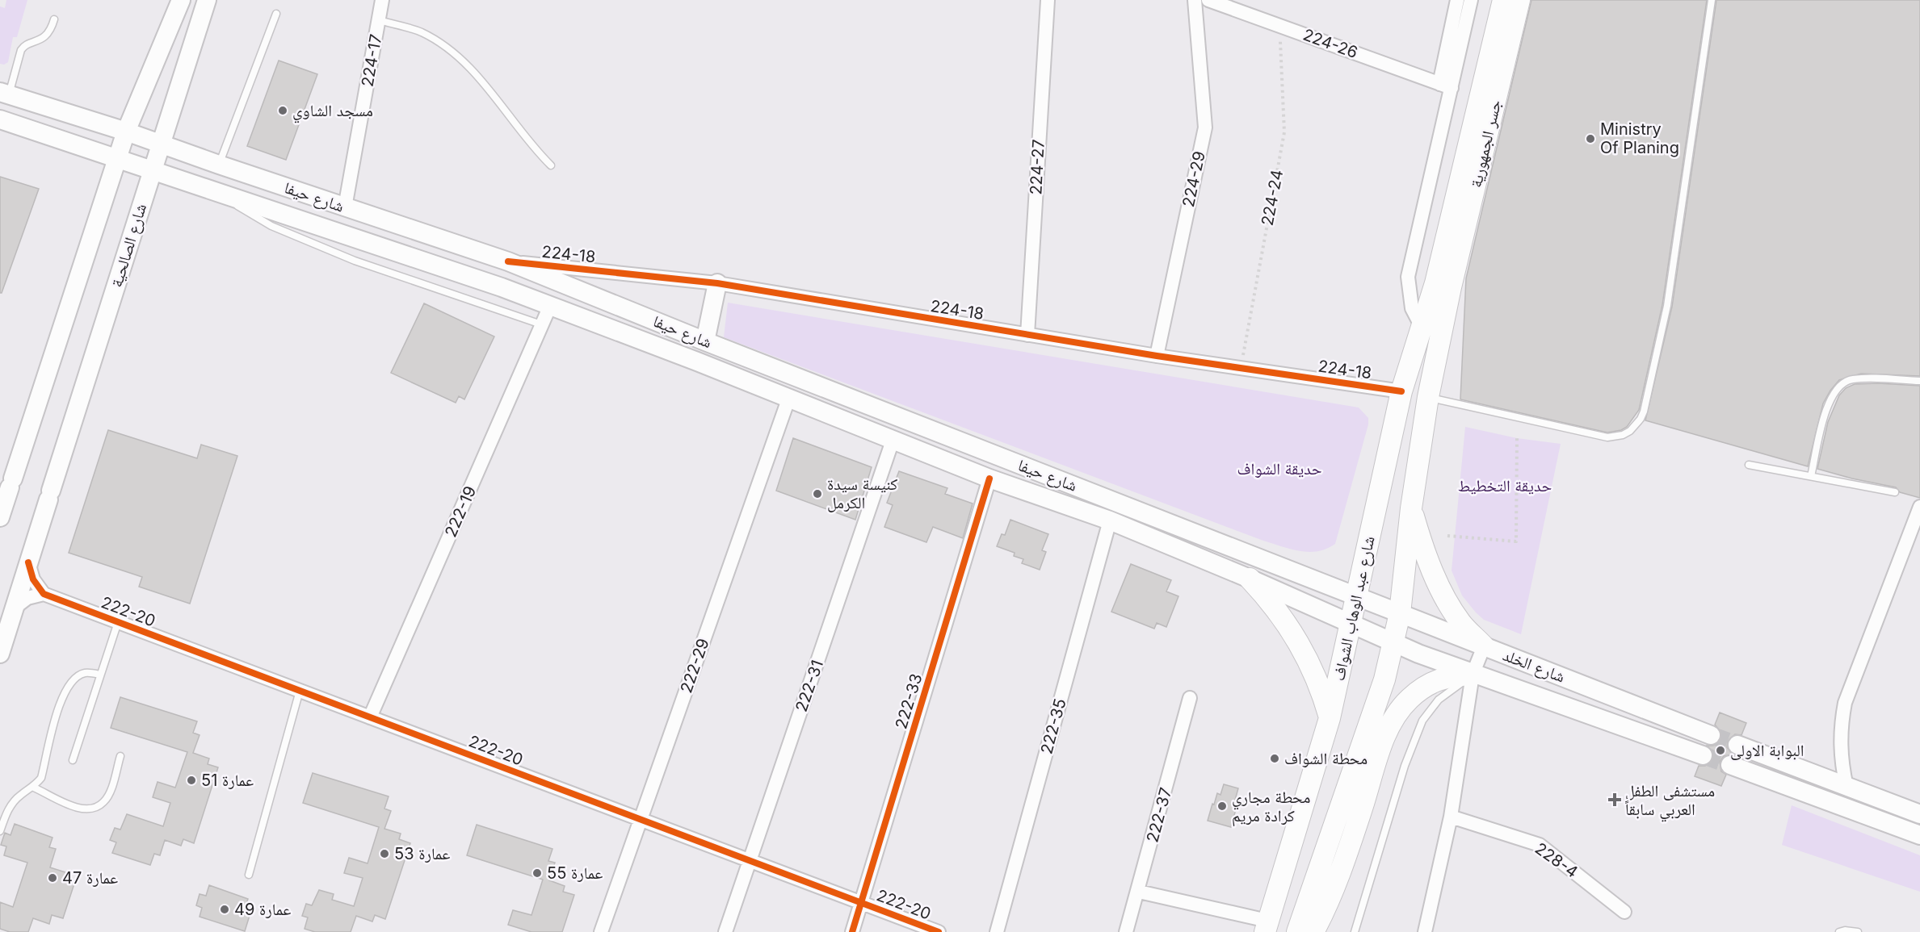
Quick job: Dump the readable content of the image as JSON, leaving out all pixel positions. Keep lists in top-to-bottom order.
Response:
{
  "streets": {
    "main road": [
      "جسر الجمهورية",
      "شارع حيفا",
      "شارع الصالحية",
      "شارع عبد الوهاب الشواف",
      "شارع الخلد"
    ],
    "street": [
      "224-26",
      "224-17",
      "224-27",
      "224-29",
      "224-18",
      "222-19",
      "222-20",
      "222-29",
      "222-31",
      "222-33",
      "222-35",
      "222-37",
      "228-4"
    ],
    "path": ["224-24"]
  },
  "crossings": [
    ["224-26", "224-24"],
    ["224-17", "شارع حيفا"],
    ["جسر الجمهورية", "شارع عبد الوهاب الشواف"],
    ["224-27", "224-18"],
    ["224-29", "224-18"],
    ["شارع حيفا", "شارع الصالحية"],
    ["شارع حيفا", "224-18"],
    ["شارع حيفا", "222-19"],
    ["شارع حيفا", "شارع عبد الوهاب الشواف"],
    ["شارع حيفا", "222-29"],
    ["شارع حيفا", "شارع الخلد"],
    ["شارع حيفا", "222-31"],
    ["شارع حيفا", "222-33"],
    ["شارع حيفا", "222-35"],
    ["224-24", "224-18"],
    ["224-18", "شارع عبد الوهاب الشواف"],
    ["222-19", "222-20"],
    ["شارع عبد الوهاب الشواف", "شارع الخلد"],
    ["222-20", "222-29"],
    ["222-20", "222-31"],
    ["222-20", "222-33"]
  ],
  "parks": ["حديقة الشواف", "حديقة التخطيط"],
  "places": {
    "other": [
      "مسجد الشاوي",
      "Ministry Of Planing",
      "كنيسة سيدة الكرمل",
      "البوابة الاولى",
      "محطة الشواف",
      "عمارة 51",
      "محطة مجاري كرادة مريم",
      "عمارة 53",
      "عمارة 55",
      "عمارة 47",
      "عمارة 49"
    ],
    "health": ["مستشفى الطفل العربي سابقاً"]
  }
}
